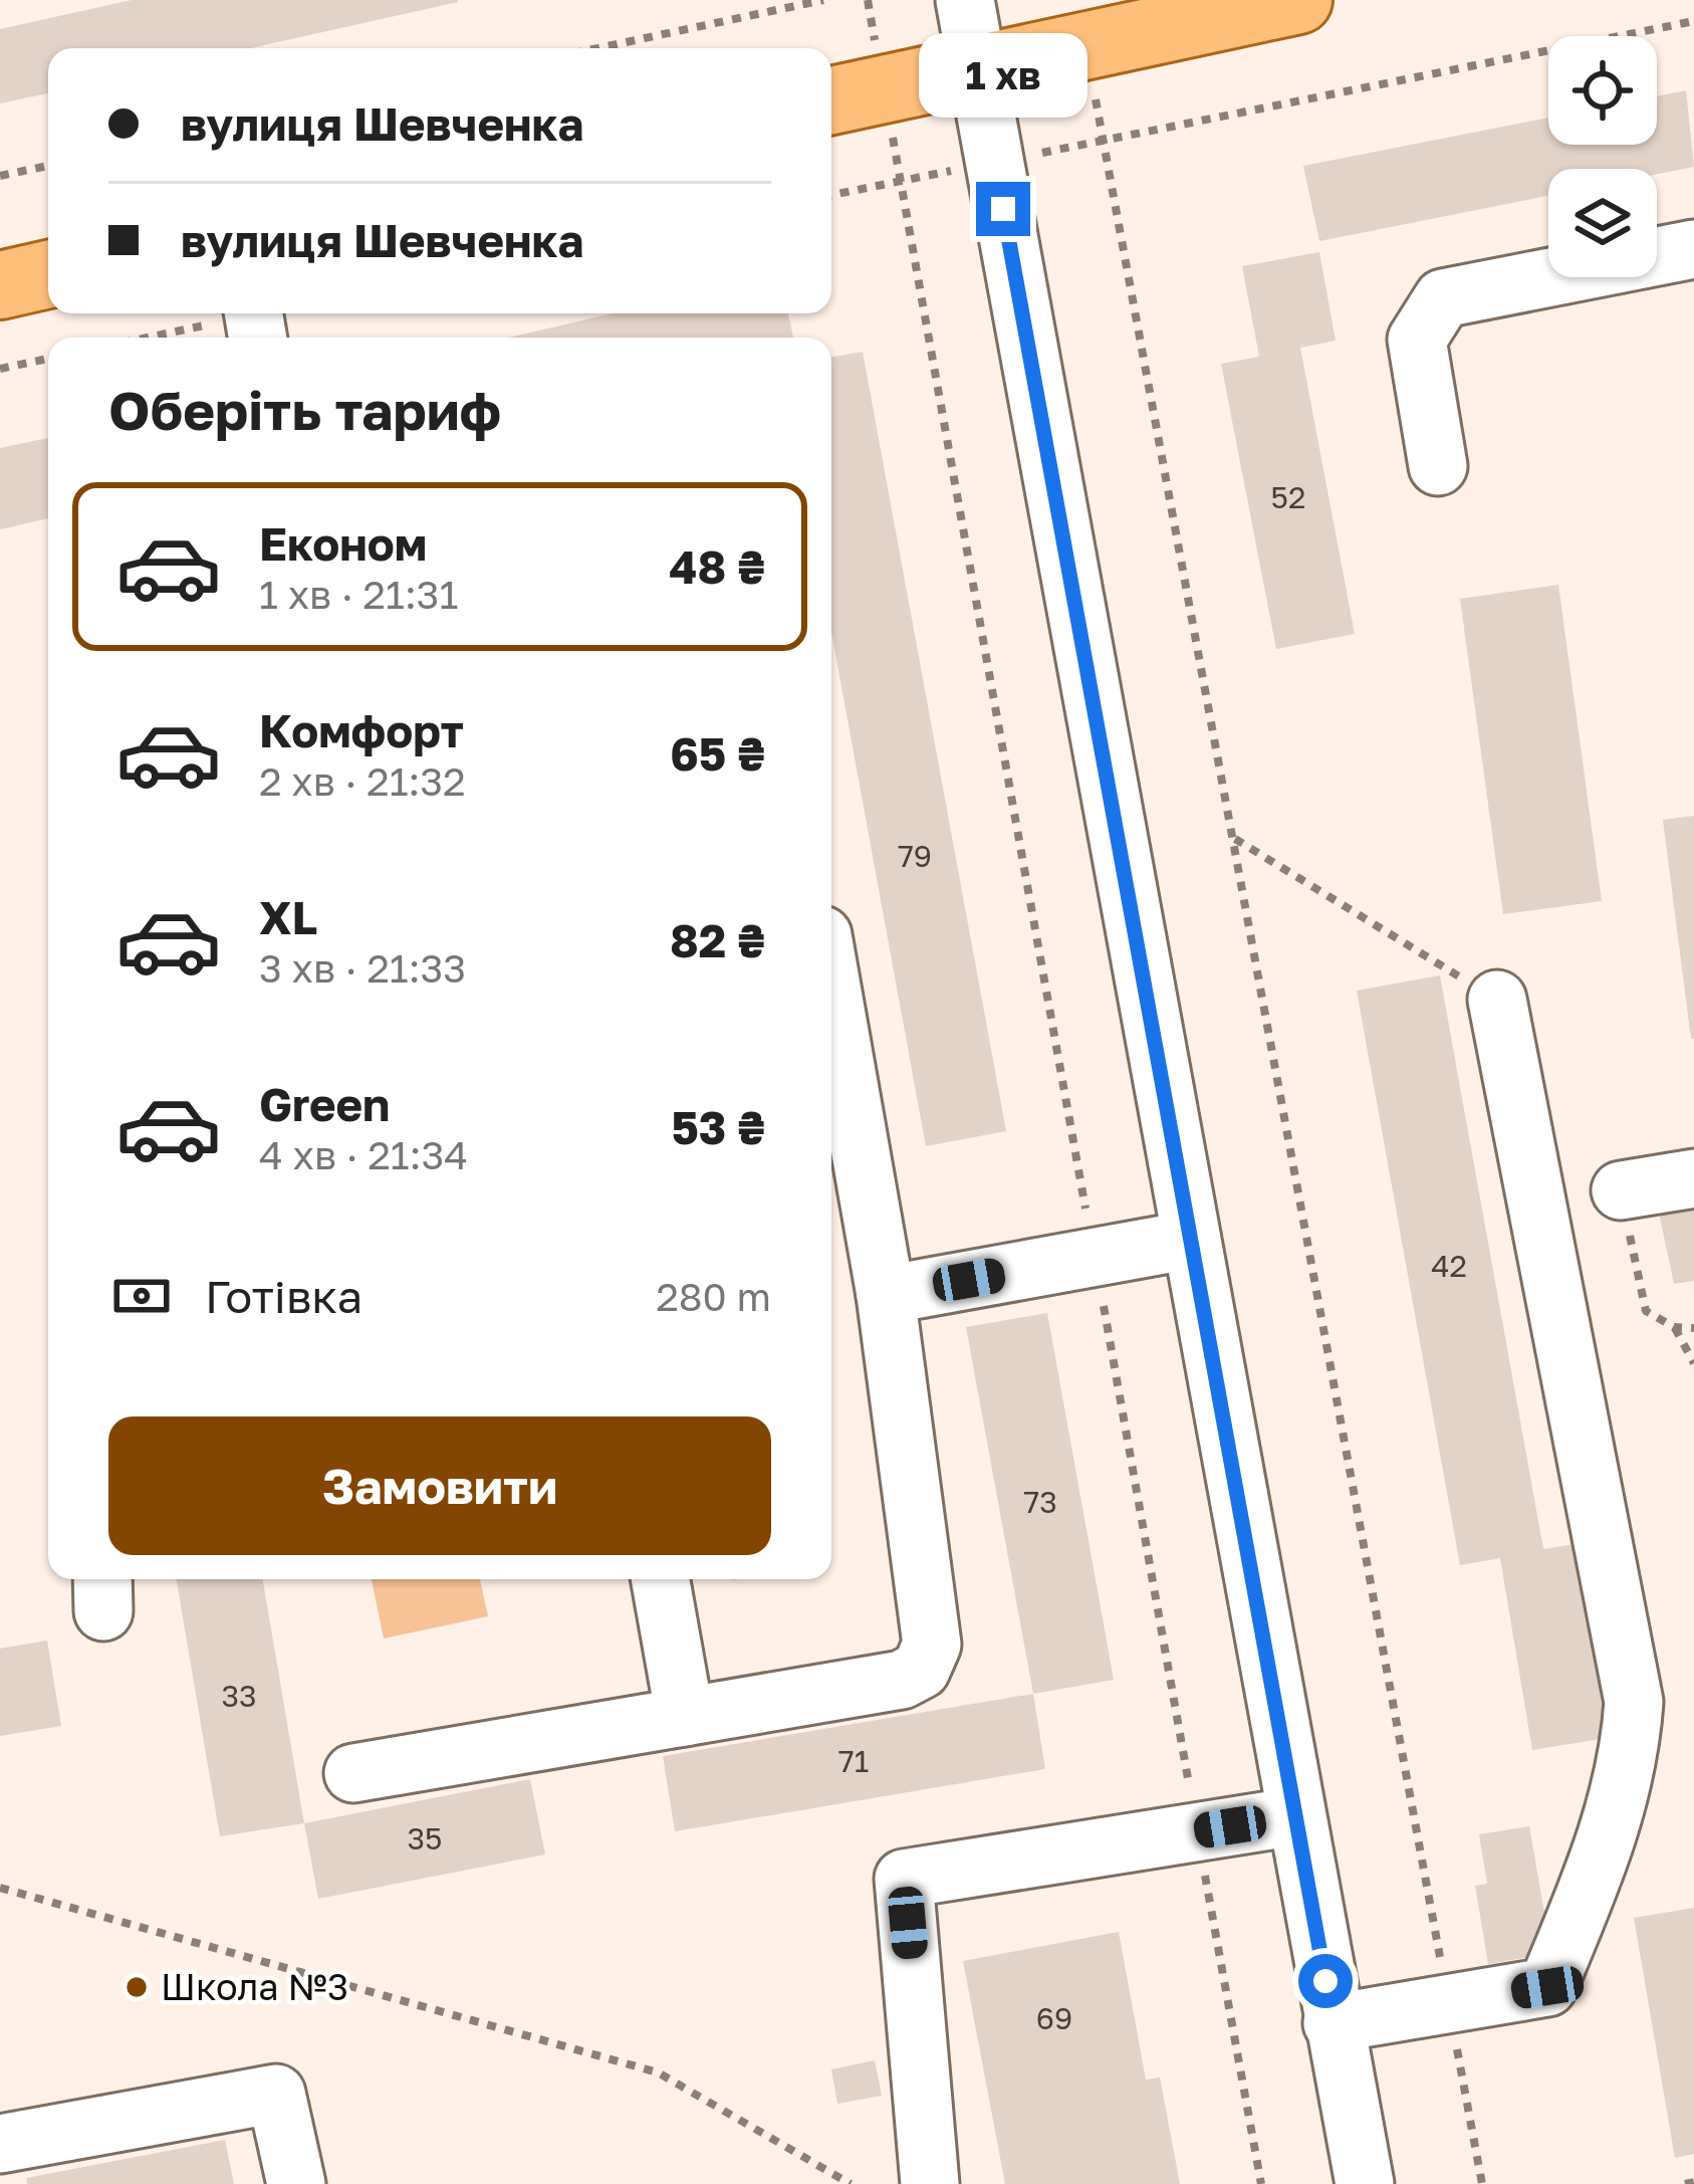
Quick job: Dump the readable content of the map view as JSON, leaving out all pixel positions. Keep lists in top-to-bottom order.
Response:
{
  "places": ["Школа №3"],
  "house_numbers": [
    "52",
    "79",
    "42",
    "73",
    "33",
    "71",
    "35",
    "69"
  ],
  "page": {
    "bubble": "1 хв",
    "banner": ["вулиця Шевченка", "вулиця Шевченка"],
    "heading": "Оберіть тариф",
    "list": [
      {
        "name": "Економ",
        "note": "1 хв · 21:31",
        "value": "48 ₴"
      },
      {
        "name": "Комфорт",
        "note": "2 хв · 21:32",
        "value": "65 ₴"
      },
      {
        "name": "XL",
        "note": "3 хв · 21:33",
        "value": "82 ₴"
      },
      {
        "name": "Green",
        "note": "4 хв · 21:34",
        "value": "53 ₴"
      }
    ],
    "pay": ["Готівка", "280 m"],
    "buttons": "Замовити"
  }
}
